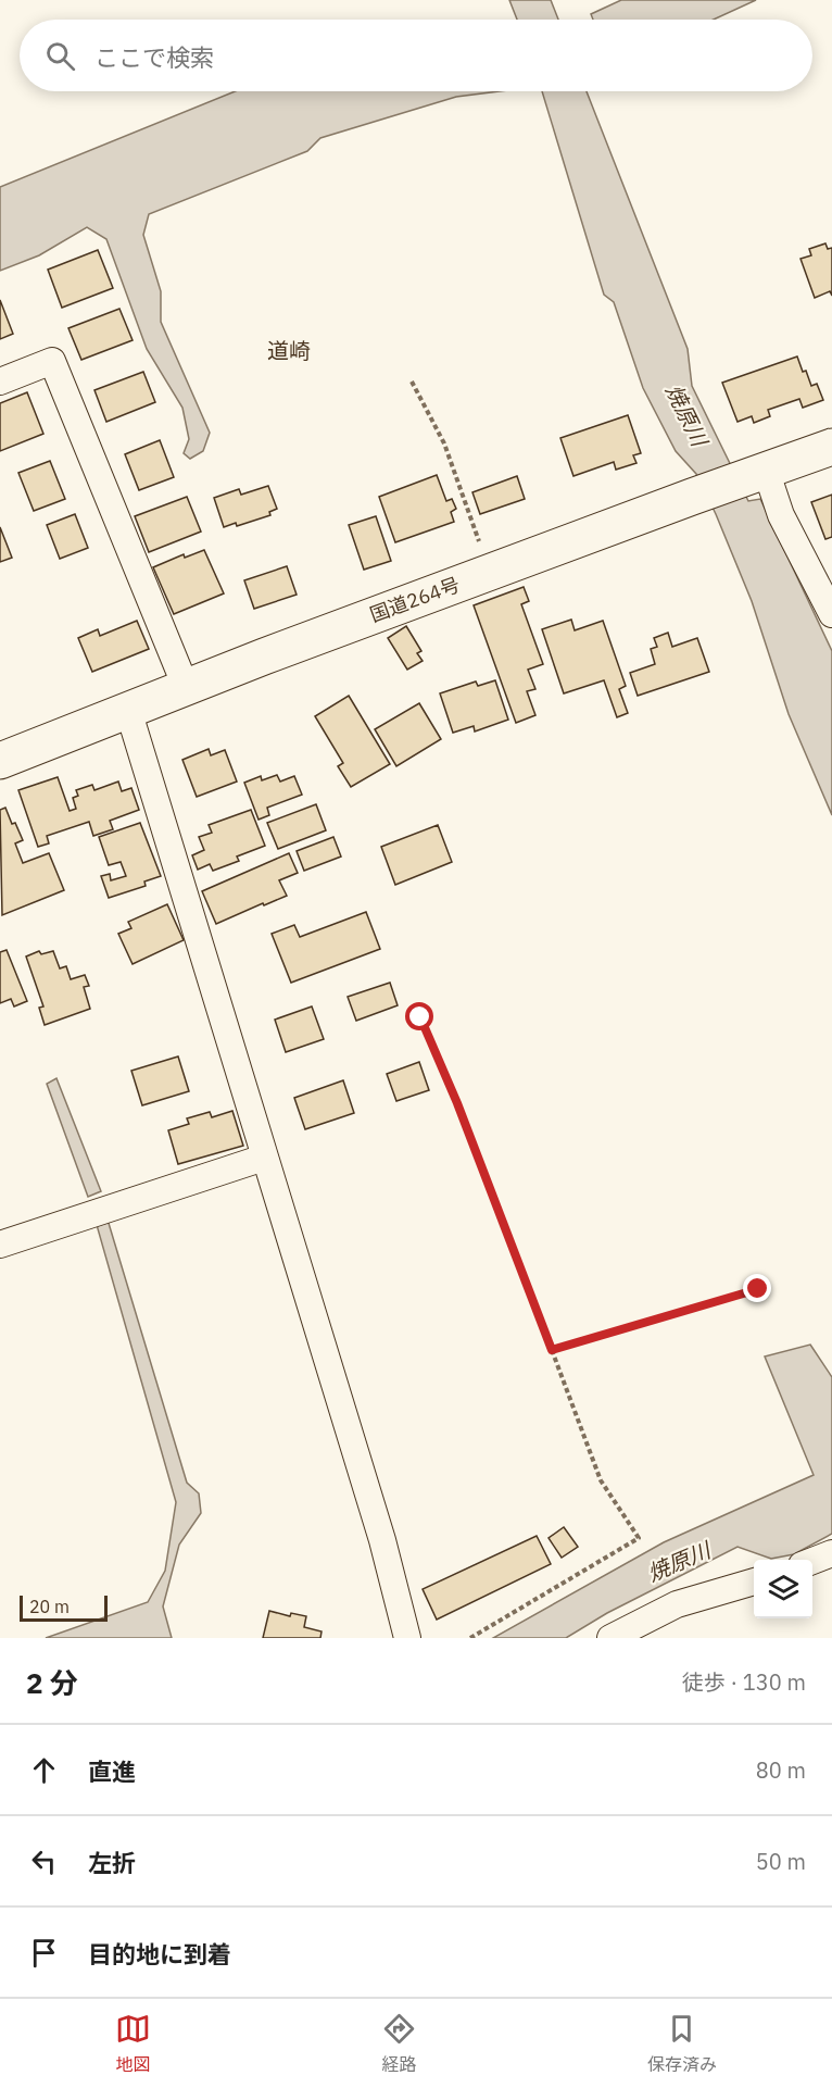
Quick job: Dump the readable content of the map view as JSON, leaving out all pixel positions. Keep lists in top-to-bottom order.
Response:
{
  "streets": {
    "highway": ["国道264号"]
  },
  "districts": ["道崎"],
  "water": ["焼原川"],
  "scale_bar": "20 m",
  "page": {
    "search": "ここで検索",
    "scale": "20 m",
    "heading": ["2 分", "徒歩 · 130 m"],
    "list": [
      ["直進", "80 m"],
      ["左折", "50 m"],
      "目的地に到着"
    ],
    "nav": ["地図", "経路", "保存済み"]
  }
}
